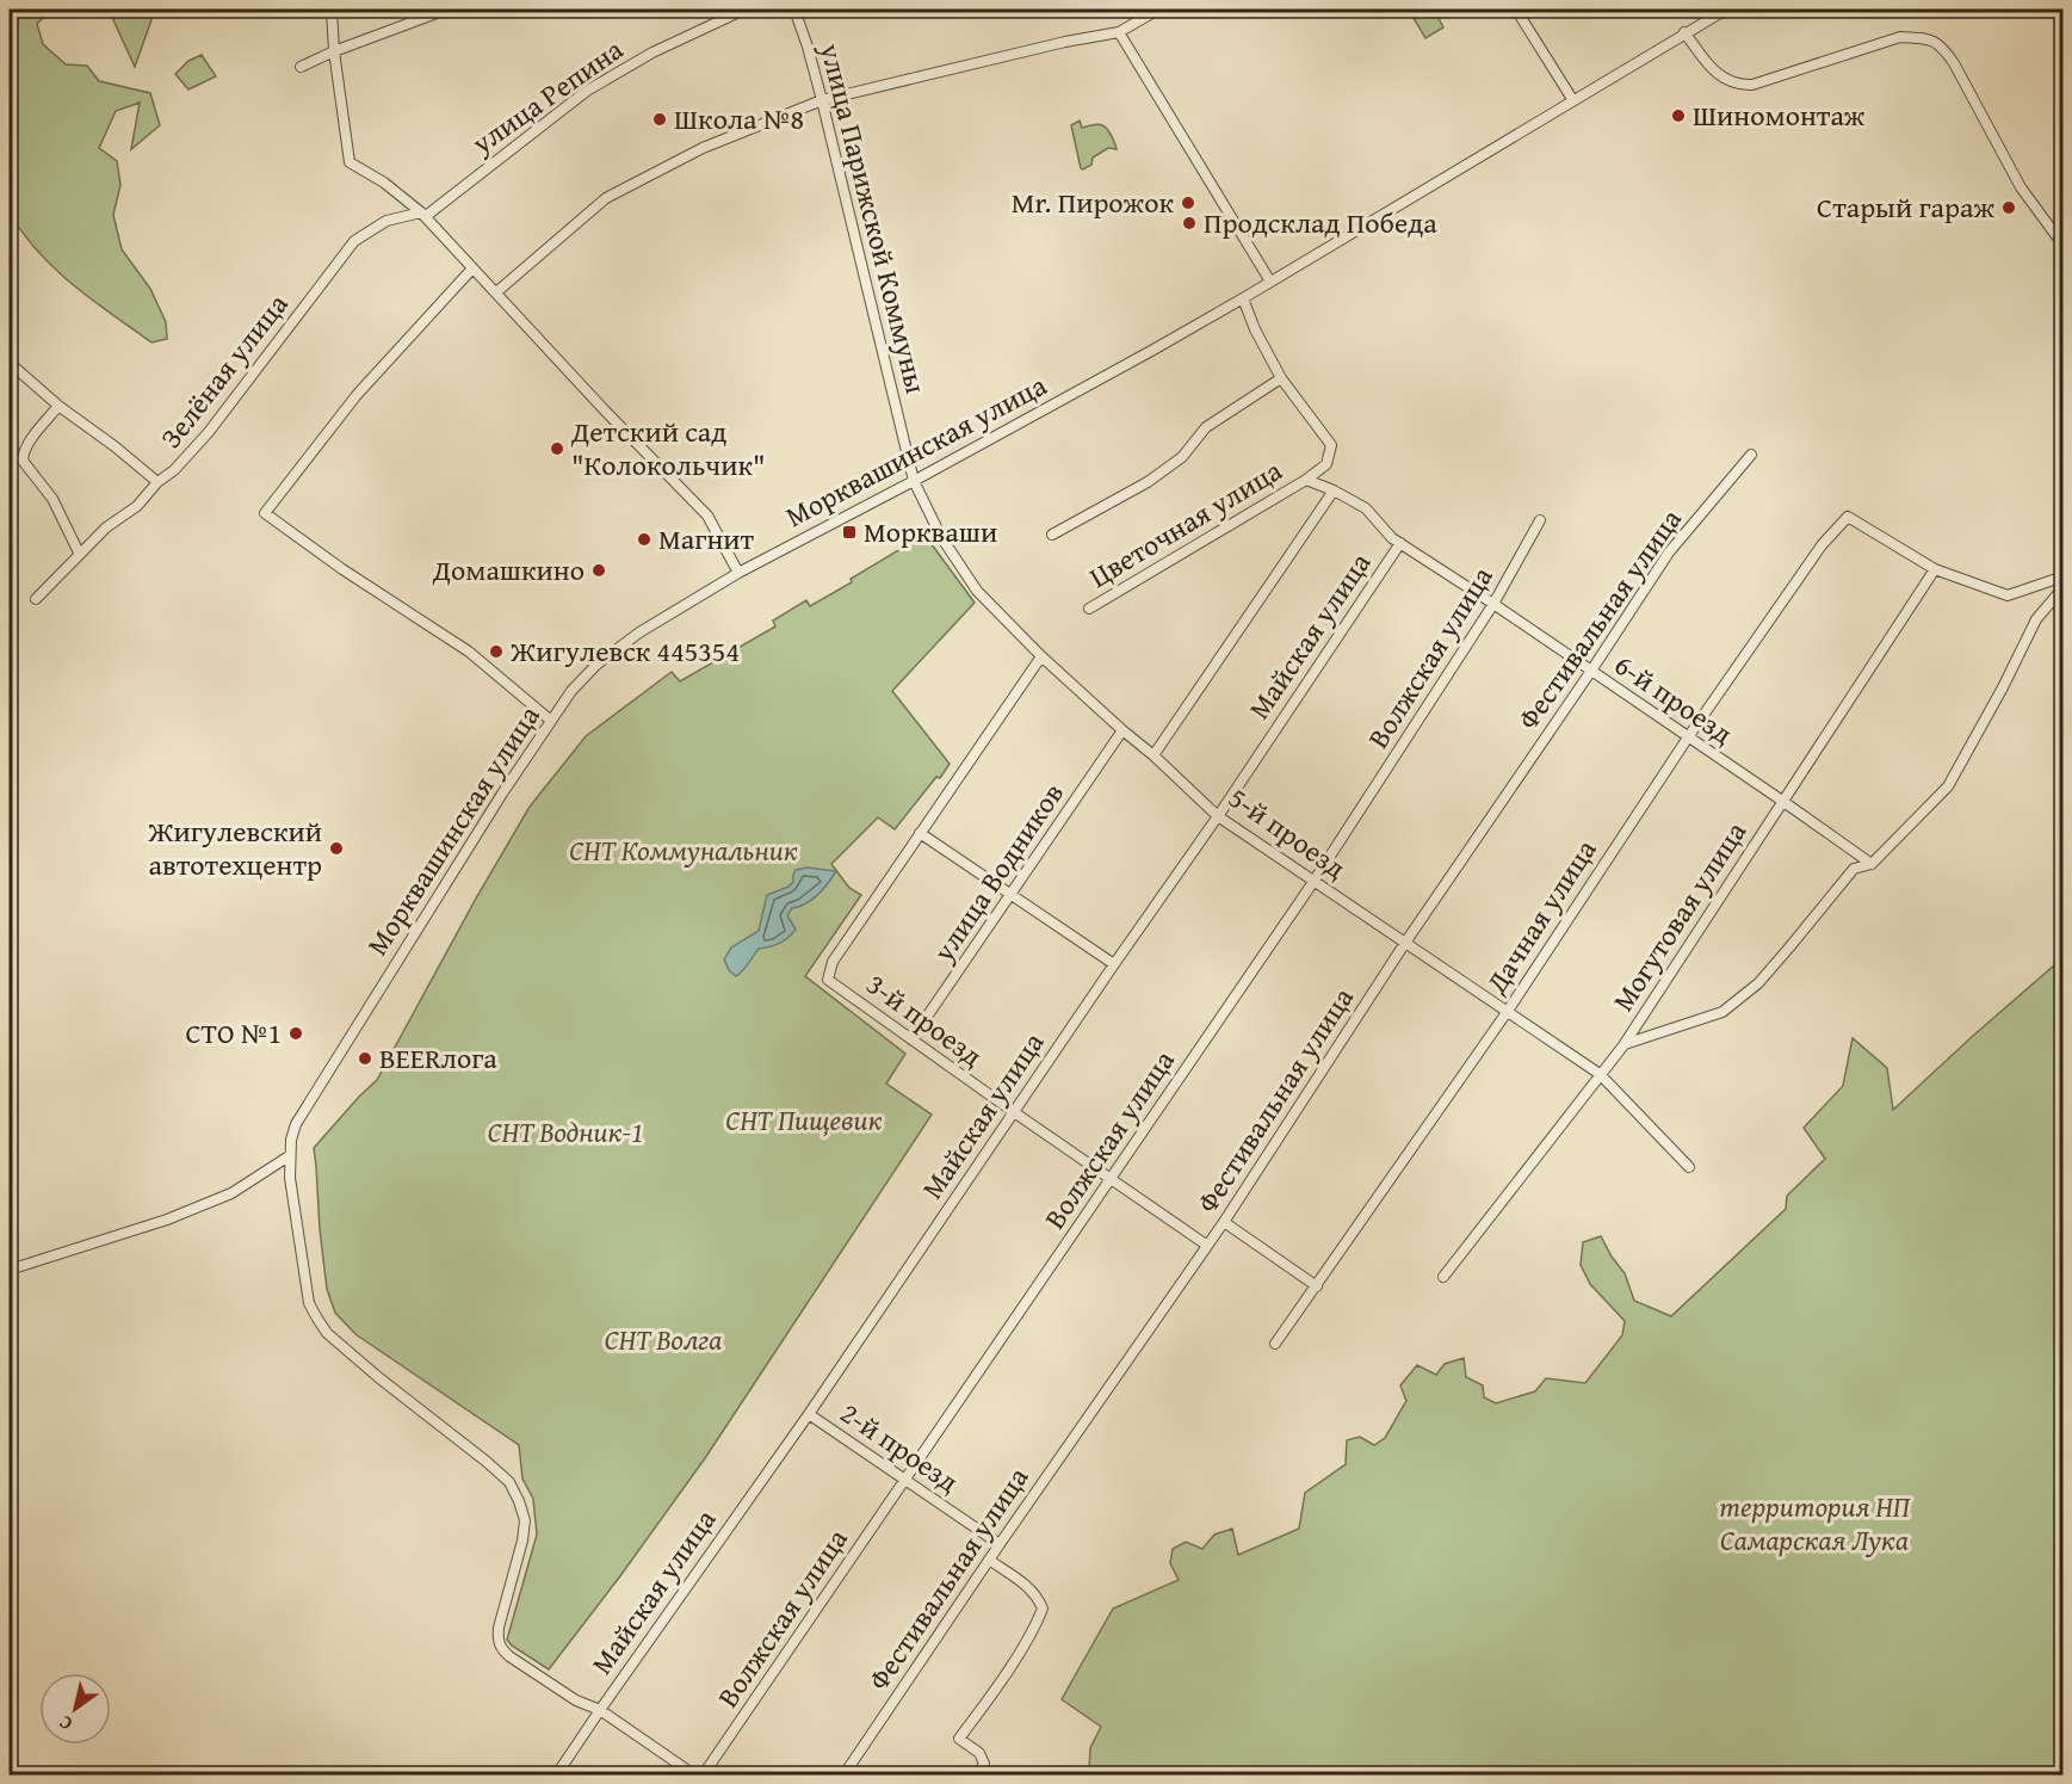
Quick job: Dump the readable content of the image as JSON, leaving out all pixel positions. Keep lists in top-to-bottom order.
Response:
{
  "streets": {
    "street": [
      "улица Репина",
      "улица Парижской Коммуны",
      "Зелёная улица",
      "Морквашинская улица",
      "Цветочная улица",
      "Фестивальная улица",
      "Майская улица",
      "Волжская улица",
      "6-й проезд",
      "5-й проезд",
      "улица Водников",
      "Дачная улица",
      "Могутовая улица",
      "3-й проезд",
      "2-й проезд"
    ]
  },
  "crossings": [
    ["улица Репина", "Зелёная улица"],
    ["улица Парижской Коммуны", "Морквашинская улица"],
    ["улица Парижской Коммуны", "5-й проезд"],
    ["Морквашинская улица", "Майская улица"],
    ["Морквашинская улица", "5-й проезд"],
    ["Цветочная улица", "6-й проезд"],
    ["Фестивальная улица", "6-й проезд"],
    ["Фестивальная улица", "5-й проезд"],
    ["Фестивальная улица", "3-й проезд"],
    ["Фестивальная улица", "2-й проезд"],
    ["Майская улица", "6-й проезд"],
    ["Майская улица", "5-й проезд"],
    ["Майская улица", "3-й проезд"],
    ["Майская улица", "2-й проезд"],
    ["Волжская улица", "6-й проезд"],
    ["Волжская улица", "5-й проезд"],
    ["Волжская улица", "3-й проезд"],
    ["Волжская улица", "2-й проезд"],
    ["6-й проезд", "Дачная улица"],
    ["6-й проезд", "Могутовая улица"],
    ["5-й проезд", "улица Водников"],
    ["5-й проезд", "Дачная улица"],
    ["5-й проезд", "Могутовая улица"],
    ["улица Водников", "3-й проезд"],
    ["Дачная улица", "Могутовая улица"]
  ],
  "parks": [
    "СНТ Коммунальник",
    "СНТ Пищевик",
    "СНТ Водник-1",
    "СНТ Волга",
    "территория НП Самарская Лука"
  ],
  "places": {
    "other": [
      "Шиномонтаж",
      "Школа №8",
      "Mr. Пирожок",
      "Старый гараж",
      "Продсклад Победа",
      "Детский сад \"Колокольчик\"",
      "Магнит",
      "Домашкино",
      "Жигулевск 445354",
      "Жигулевский автотехцентр",
      "СТО №1",
      "BEERлога"
    ],
    "transit": ["Моркваши"]
  },
  "north": "bottom left"
}
